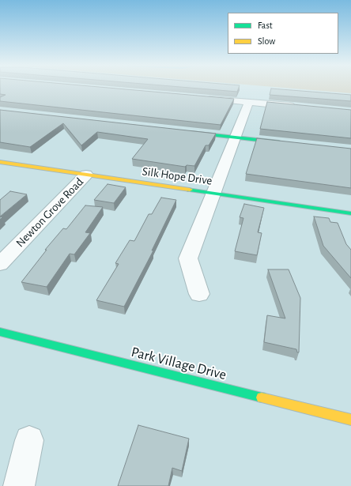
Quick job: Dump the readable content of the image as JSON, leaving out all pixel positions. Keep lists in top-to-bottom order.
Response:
{
  "streets": {
    "street": ["Silk Hope Drive", "Newton Grove Road", "Park Village Drive"]
  },
  "crossings": [
    ["Silk Hope Drive", "Newton Grove Road"]
  ],
  "legend": ["Fast", "Slow"]
}
